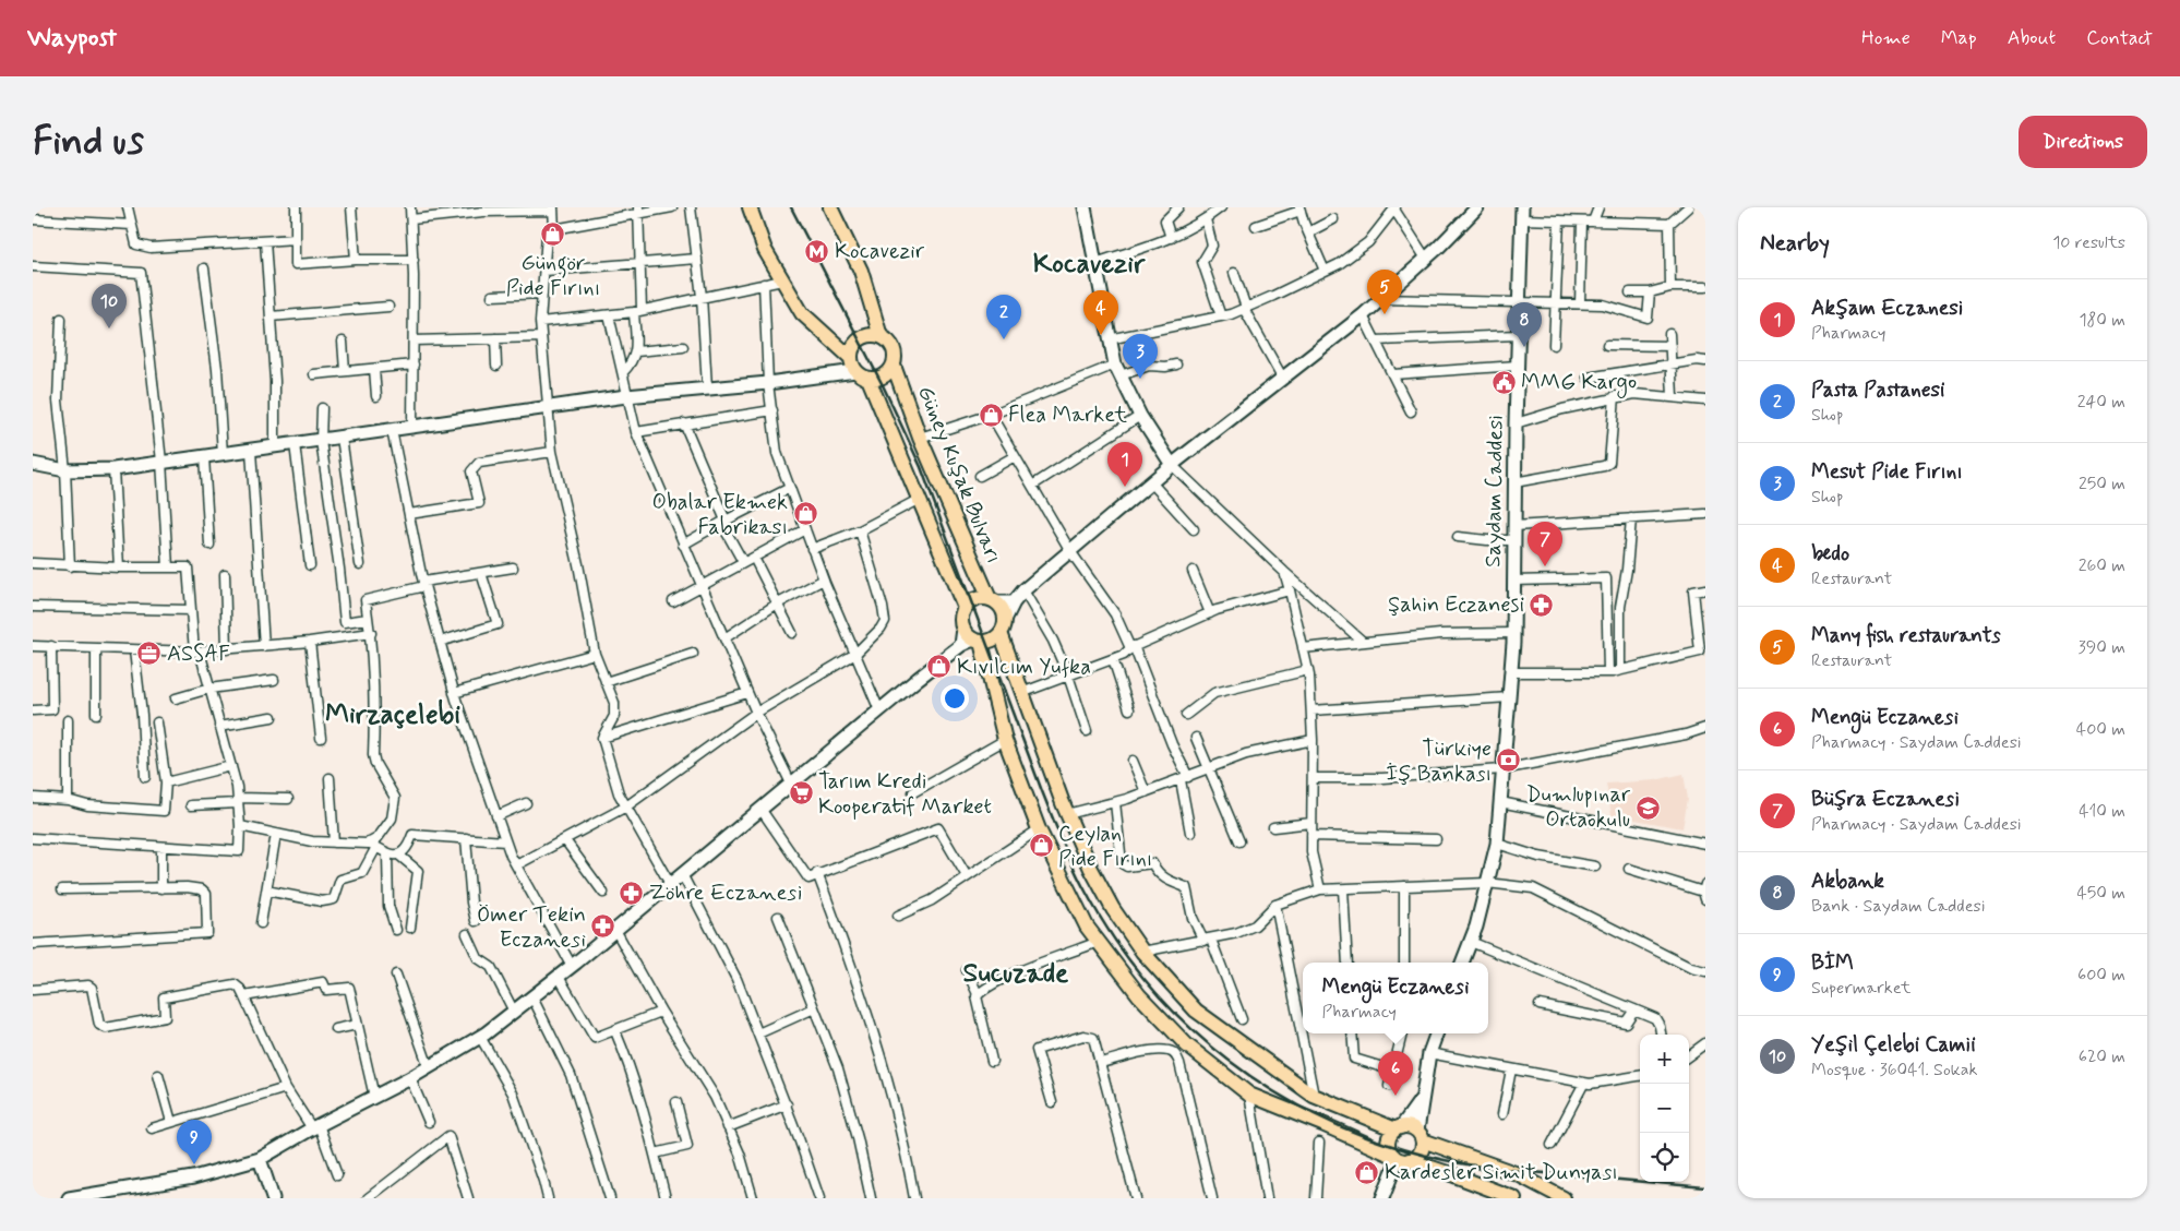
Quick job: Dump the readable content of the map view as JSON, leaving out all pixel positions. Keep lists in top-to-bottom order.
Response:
{
  "streets": {
    "main road": ["Güney Kuşak Bulvarı", "Saydam Caddesi"]
  },
  "districts": ["Kocavezir", "Mirzaçelebi", "Sucuzade"],
  "places": {
    "shop": [
      "Güngör Pide Fırını",
      "Flea Market",
      "Obalar Ekmek Fabrikası",
      "Kıvılcım Yufka",
      "Ceylan Pide Fırını",
      "Kardesler Simit Dunyası"
    ],
    "metro station": ["Kocavezir"],
    "public building": ["MMG Kargo"],
    "pharmacy": ["Şahin Eczanesi", "Zöhre Eczanesi", "Ömer Tekin Eczanesi"],
    "office": ["ASSAF"],
    "bank": ["Türkiye İş Bankası"],
    "supermarket": ["Tarım Kredi Kooperatif Market"],
    "school or university": ["Dumlupınar Ortaokulu"]
  },
  "page": {
    "header": "Waypost",
    "nav": [
      "Home",
      "Map",
      "About",
      "Contact"
    ],
    "buttons": "Directions",
    "title": "Find us",
    "heading": ["Nearby", "10 results"],
    "pins": [
      "5",
      "10",
      "4",
      "2",
      "8",
      "3",
      "1",
      "7",
      "6",
      "9"
    ],
    "list": [
      {
        "mark": "1",
        "name": "Akşam Eczanesi",
        "note": "Pharmacy",
        "value": "180 m"
      },
      {
        "mark": "2",
        "name": "Pasta Pastanesi",
        "note": "Shop",
        "value": "240 m"
      },
      {
        "mark": "3",
        "name": "Mesut Pide Fırını",
        "note": "Shop",
        "value": "250 m"
      },
      {
        "mark": "4",
        "name": "bedo",
        "note": "Restaurant",
        "value": "260 m"
      },
      {
        "mark": "5",
        "name": "Many fish restaurants",
        "note": "Restaurant",
        "value": "390 m"
      },
      {
        "mark": "6",
        "name": "Mengü Eczanesi",
        "note": "Pharmacy · Saydam Caddesi",
        "value": "400 m"
      },
      {
        "mark": "7",
        "name": "Büşra Eczanesi",
        "note": "Pharmacy · Saydam Caddesi",
        "value": "410 m"
      },
      {
        "mark": "8",
        "name": "Akbank",
        "note": "Bank · Saydam Caddesi",
        "value": "450 m"
      },
      {
        "mark": "9",
        "name": "BİM",
        "note": "Supermarket",
        "value": "600 m"
      },
      {
        "mark": "10",
        "name": "Yeşil Çelebi Camii",
        "note": "Mosque · 36041. Sokak",
        "value": "620 m"
      }
    ],
    "popup": ["Mengü Eczanesi", "Pharmacy"],
    "map_buttons": ["+", "−"]
  }
}
